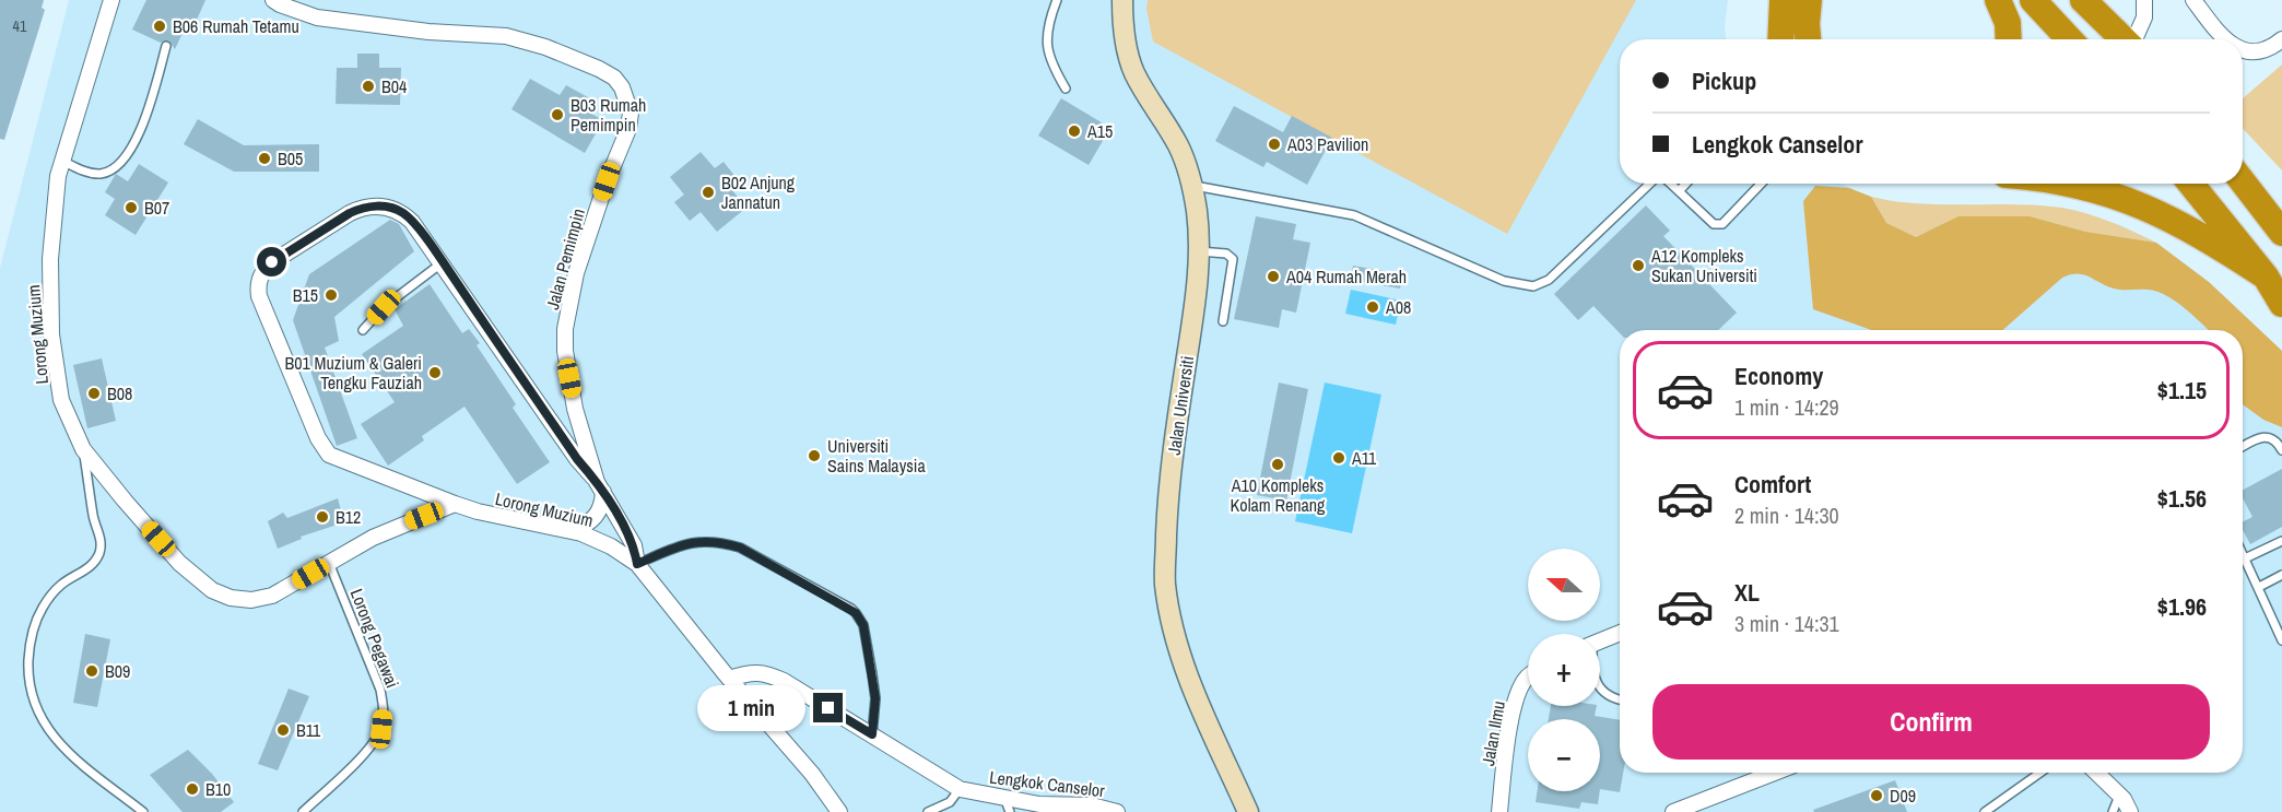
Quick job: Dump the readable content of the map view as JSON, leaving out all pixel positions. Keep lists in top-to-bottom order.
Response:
{
  "streets": {
    "street": [
      "Jalan Pemimpin",
      "Lorong Muzium",
      "Jalan Universiti",
      "Jalan Ilmu",
      "Lengkok Canselor"
    ],
    "lane": ["Lorong Pegawai"]
  },
  "crossings": [
    ["Jalan Pemimpin", "Lorong Muzium"],
    ["Lorong Muzium", "Lorong Pegawai"]
  ],
  "places": [
    "B06 Rumah Tetamu",
    "B04",
    "B03 Rumah Pemimpin",
    "A15",
    "A03 Pavilion",
    "B05",
    "B02 Anjung Jannatun",
    "B07",
    "A12 Kompleks Sukan Universiti",
    "A04 Rumah Merah",
    "B15",
    "A08",
    "B01 Muzium & Galeri Tengku Fauziah",
    "B08",
    "Universiti Sains Malaysia",
    "A11",
    "A10 Kompleks Kolam Renang",
    "B12",
    "B09",
    "B11",
    "B10",
    "D09"
  ],
  "house_numbers": ["41"],
  "north": "left",
  "page": {
    "banner": ["Pickup", "Lengkok Canselor"],
    "list": [
      {
        "name": "Economy",
        "note": "1 min · 14:29",
        "value": "$1.15"
      },
      {
        "name": "Comfort",
        "note": "2 min · 14:30",
        "value": "$1.56"
      },
      {
        "name": "XL",
        "note": "3 min · 14:31",
        "value": "$1.96"
      }
    ],
    "map_buttons": ["+", "−"],
    "buttons": "Confirm",
    "bubble": "1 min"
  }
}
